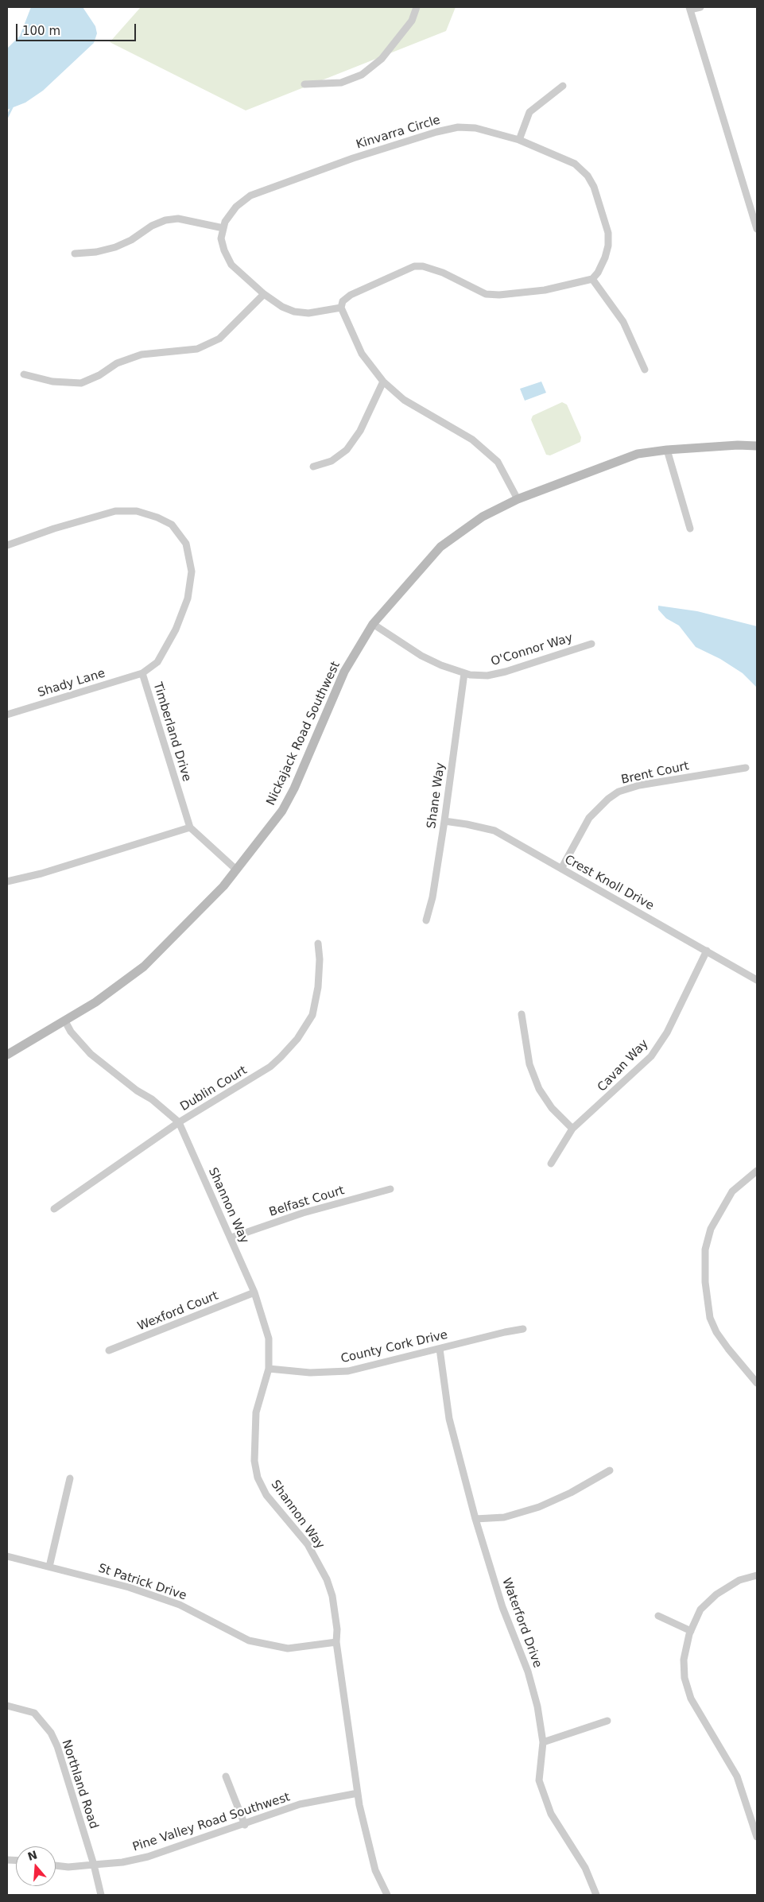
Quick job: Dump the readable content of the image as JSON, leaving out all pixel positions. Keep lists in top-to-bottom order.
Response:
{
  "streets": {
    "street": [
      "Kinvarra Circle",
      "O'Connor Way",
      "Shady Lane",
      "Timberland Drive",
      "Nickajack Road Southwest",
      "Brent Court",
      "Shane Way",
      "Crest Knoll Drive",
      "Cavan Way",
      "Dublin Court",
      "Belfast Court",
      "Shannon Way",
      "Wexford Court",
      "County Cork Drive",
      "St Patrick Drive",
      "Waterford Drive",
      "Northland Road",
      "Pine Valley Road Southwest"
    ]
  },
  "crossings": [
    ["O'Connor Way", "Nickajack Road Southwest"],
    ["O'Connor Way", "Shane Way"],
    ["Shady Lane", "Timberland Drive"],
    ["Nickajack Road Southwest", "Shannon Way"],
    ["Brent Court", "Crest Knoll Drive"],
    ["Shane Way", "Crest Knoll Drive"],
    ["Crest Knoll Drive", "Cavan Way"],
    ["Dublin Court", "Shannon Way"],
    ["Belfast Court", "Shannon Way"],
    ["Shannon Way", "Wexford Court"],
    ["Shannon Way", "County Cork Drive"],
    ["Shannon Way", "St Patrick Drive"],
    ["Shannon Way", "Pine Valley Road Southwest"],
    ["County Cork Drive", "Waterford Drive"],
    ["Northland Road", "Pine Valley Road Southwest"]
  ],
  "scale_bar": "100 m",
  "north": "top"
}
